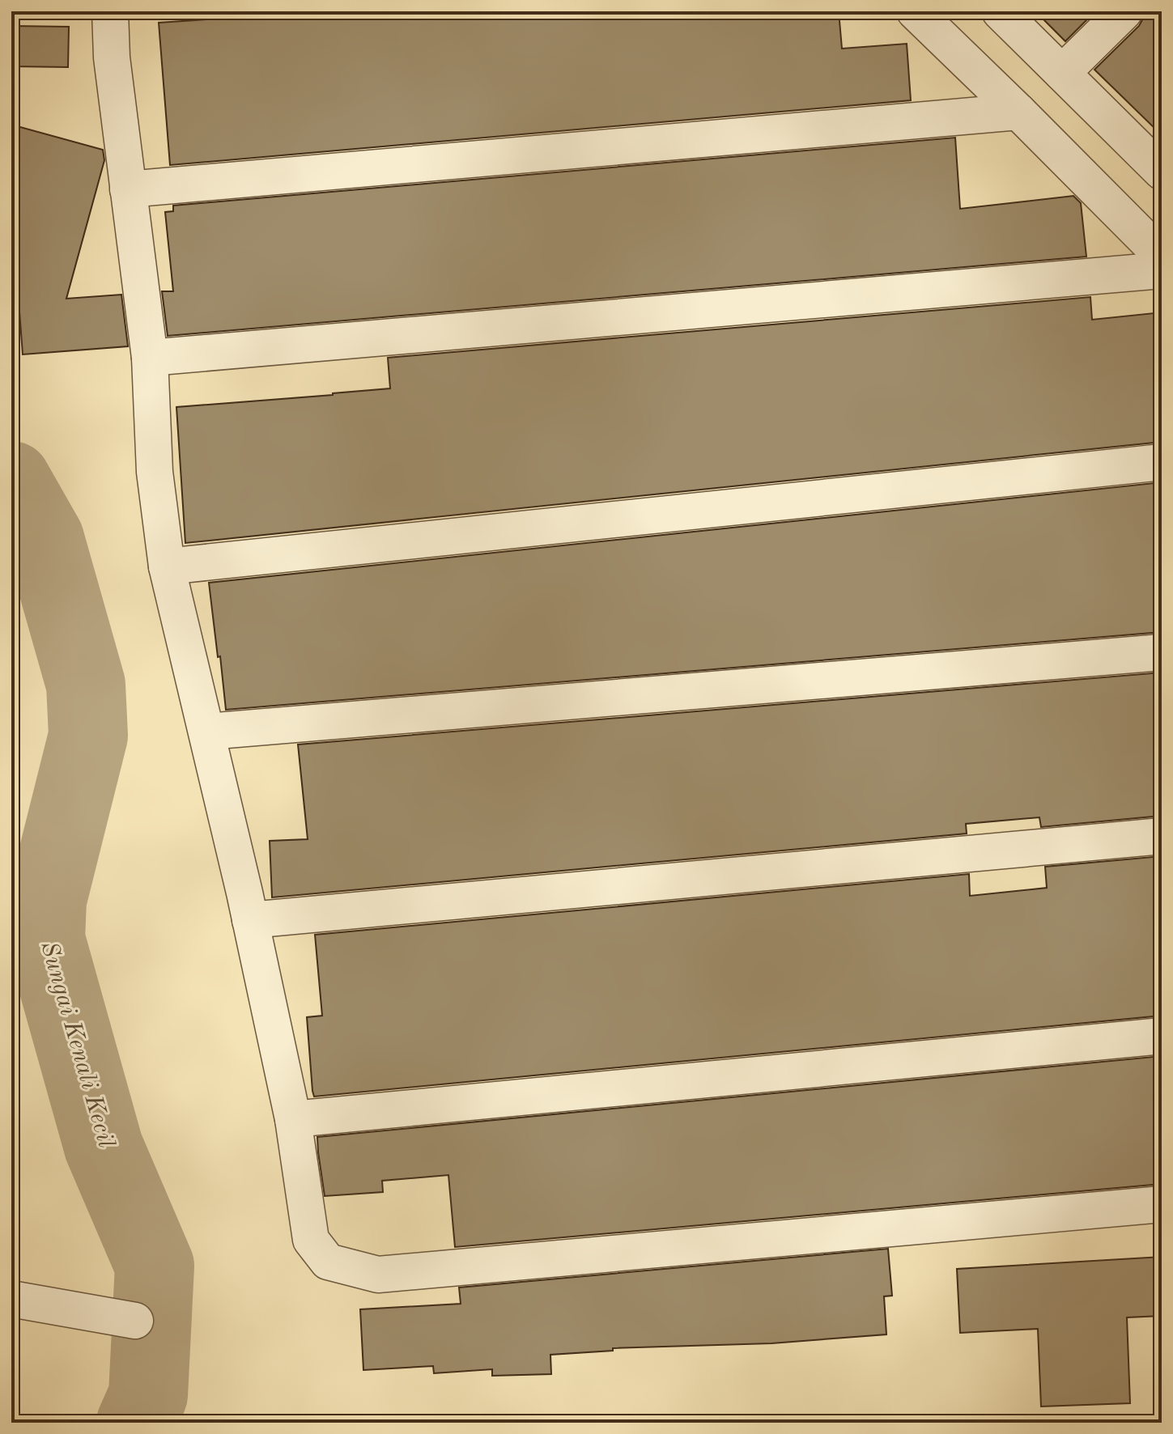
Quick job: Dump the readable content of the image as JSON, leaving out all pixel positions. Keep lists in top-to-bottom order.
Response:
{
  "water": ["Sungai Kenali Kecil"]
}
